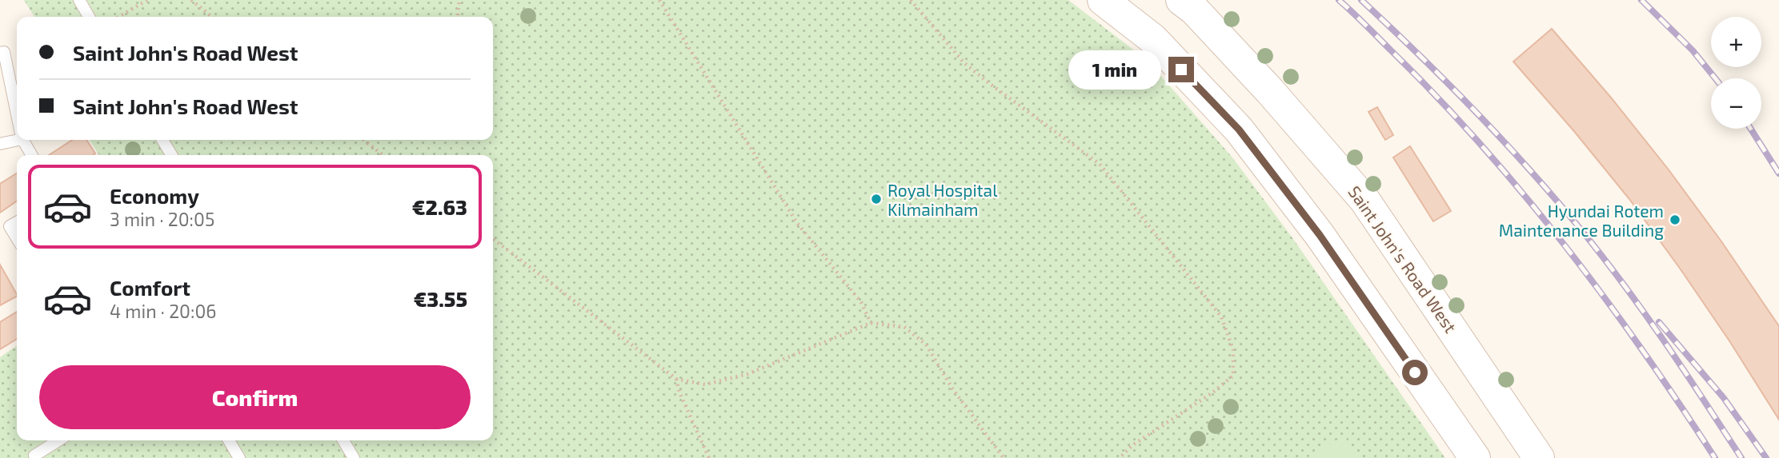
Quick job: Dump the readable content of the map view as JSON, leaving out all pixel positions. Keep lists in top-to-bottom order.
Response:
{
  "streets": {
    "main road": ["Saint John's Road West"]
  },
  "places": ["Royal Hospital Kilmainham", "Hyundai Rotem Maintenance Building"],
  "page": {
    "map_buttons": ["+", "−"],
    "banner": ["Saint John's Road West", "Saint John's Road West"],
    "bubble": "1 min",
    "list": [
      {
        "name": "Economy",
        "note": "3 min · 20:05",
        "value": "€2.63"
      },
      {
        "name": "Comfort",
        "note": "4 min · 20:06",
        "value": "€3.55"
      }
    ],
    "buttons": "Confirm"
  }
}
